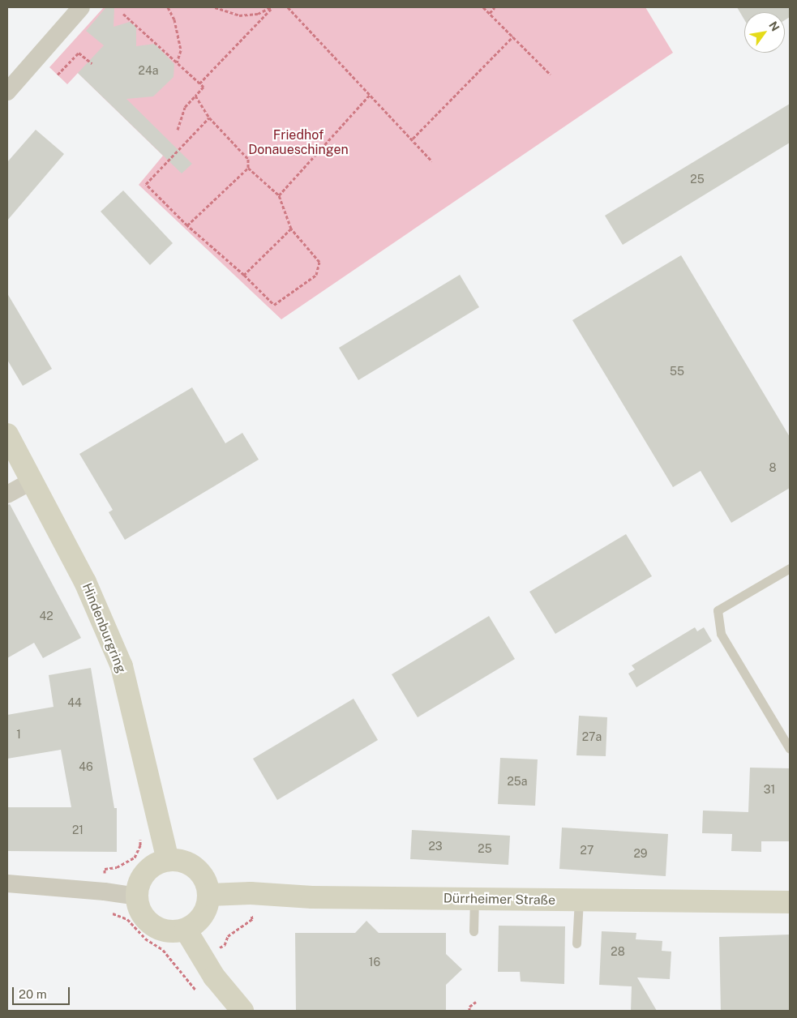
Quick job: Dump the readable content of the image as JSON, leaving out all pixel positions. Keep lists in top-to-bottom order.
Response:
{
  "streets": {
    "main road": ["Hindenburgring", "Dürrheimer Straße"]
  },
  "crossings": [
    ["Hindenburgring", "Dürrheimer Straße"]
  ],
  "parks": ["Friedhof Donaueschingen"],
  "house_numbers": [
    "24a",
    "25",
    "55",
    "8",
    "42",
    "44",
    "1",
    "27a",
    "46",
    "25a",
    "31",
    "21",
    "23",
    "25",
    "27",
    "29",
    "28",
    "16"
  ],
  "scale_bar": "20 m",
  "north": "top right"
}
